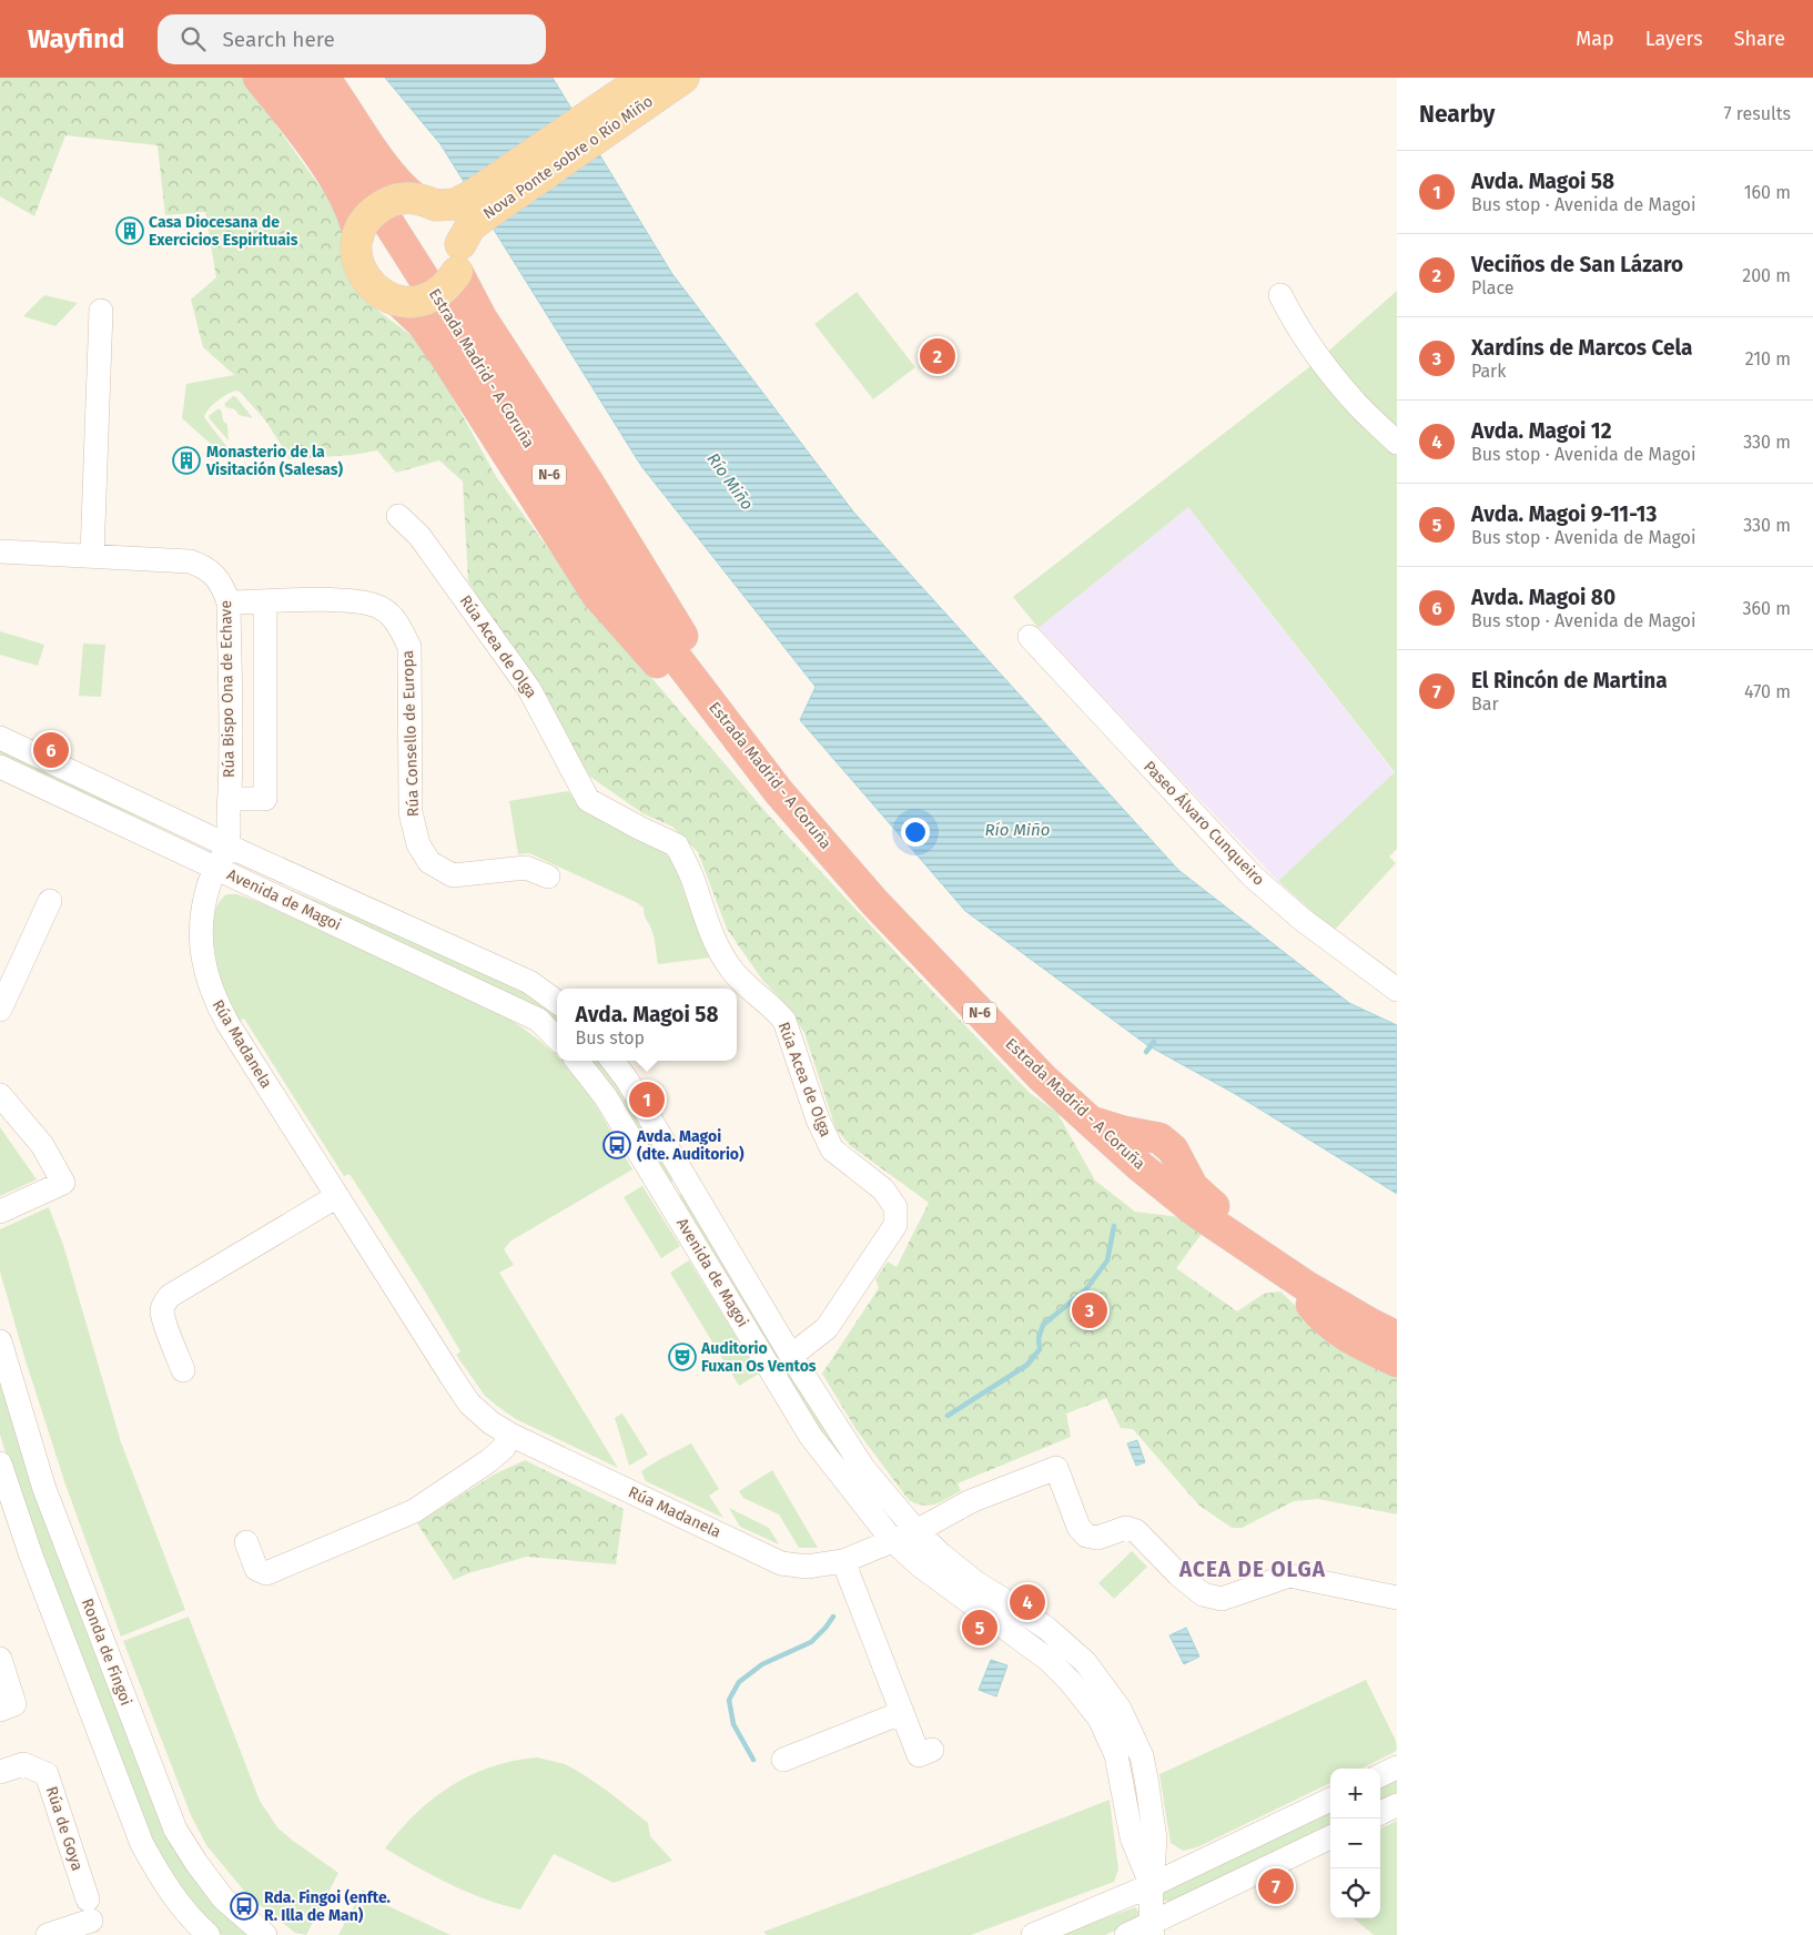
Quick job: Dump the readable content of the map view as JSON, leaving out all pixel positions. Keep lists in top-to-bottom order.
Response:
{
  "streets": {
    "highway": ["Estrada Madrid - A Coruña", "N-6"],
    "main road": ["Nova Ponte sobre o Río Miño"],
    "street": [
      "Rúa Acea de Olga",
      "Rúa Bispo Ona de Echave",
      "Rúa Consello de Europa",
      "Paseo Álvaro Cunqueiro",
      "Avenida de Magoi",
      "Rúa Madanela",
      "Ronda de Fingoi",
      "Rúa de Goya"
    ]
  },
  "crossings": [
    ["Rúa Acea de Olga", "Avenida de Magoi"],
    ["Rúa Bispo Ona de Echave", "Rúa Consello de Europa"],
    ["Rúa Bispo Ona de Echave", "Avenida de Magoi"],
    ["Rúa Bispo Ona de Echave", "Rúa Madanela"],
    ["Avenida de Magoi", "Rúa Madanela"]
  ],
  "districts": ["ACEA DE OLGA"],
  "water": ["Río Miño"],
  "places": {
    "building": ["Casa Diocesana de Exercicios Espirituais", "Monasterio de la Visitación (Salesas)"],
    "bus stop": ["Avda. Magoi (dte. Auditorio)", "Rda. Fingoi (enfte. R. Illa de Man)"],
    "theatre": ["Auditorio Fuxan Os Ventos"]
  },
  "page": {
    "header": "Wayfind",
    "search": "Search here",
    "nav": ["Map", "Layers", "Share"],
    "heading": ["Nearby", "7 results"],
    "list": [
      {
        "mark": "1",
        "name": "Avda. Magoi 58",
        "note": "Bus stop · Avenida de Magoi",
        "value": "160 m"
      },
      {
        "mark": "2",
        "name": "Veciños de San Lázaro",
        "note": "Place",
        "value": "200 m"
      },
      {
        "mark": "3",
        "name": "Xardíns de Marcos Cela",
        "note": "Park",
        "value": "210 m"
      },
      {
        "mark": "4",
        "name": "Avda. Magoi 12",
        "note": "Bus stop · Avenida de Magoi",
        "value": "330 m"
      },
      {
        "mark": "5",
        "name": "Avda. Magoi 9-11-13",
        "note": "Bus stop · Avenida de Magoi",
        "value": "330 m"
      },
      {
        "mark": "6",
        "name": "Avda. Magoi 80",
        "note": "Bus stop · Avenida de Magoi",
        "value": "360 m"
      },
      {
        "mark": "7",
        "name": "El Rincón de Martina",
        "note": "Bar",
        "value": "470 m"
      }
    ],
    "pins": [
      "2",
      "6",
      "1",
      "3",
      "4",
      "5",
      "7"
    ],
    "popup": ["Avda. Magoi 58", "Bus stop"],
    "map_buttons": ["+", "−"]
  }
}
